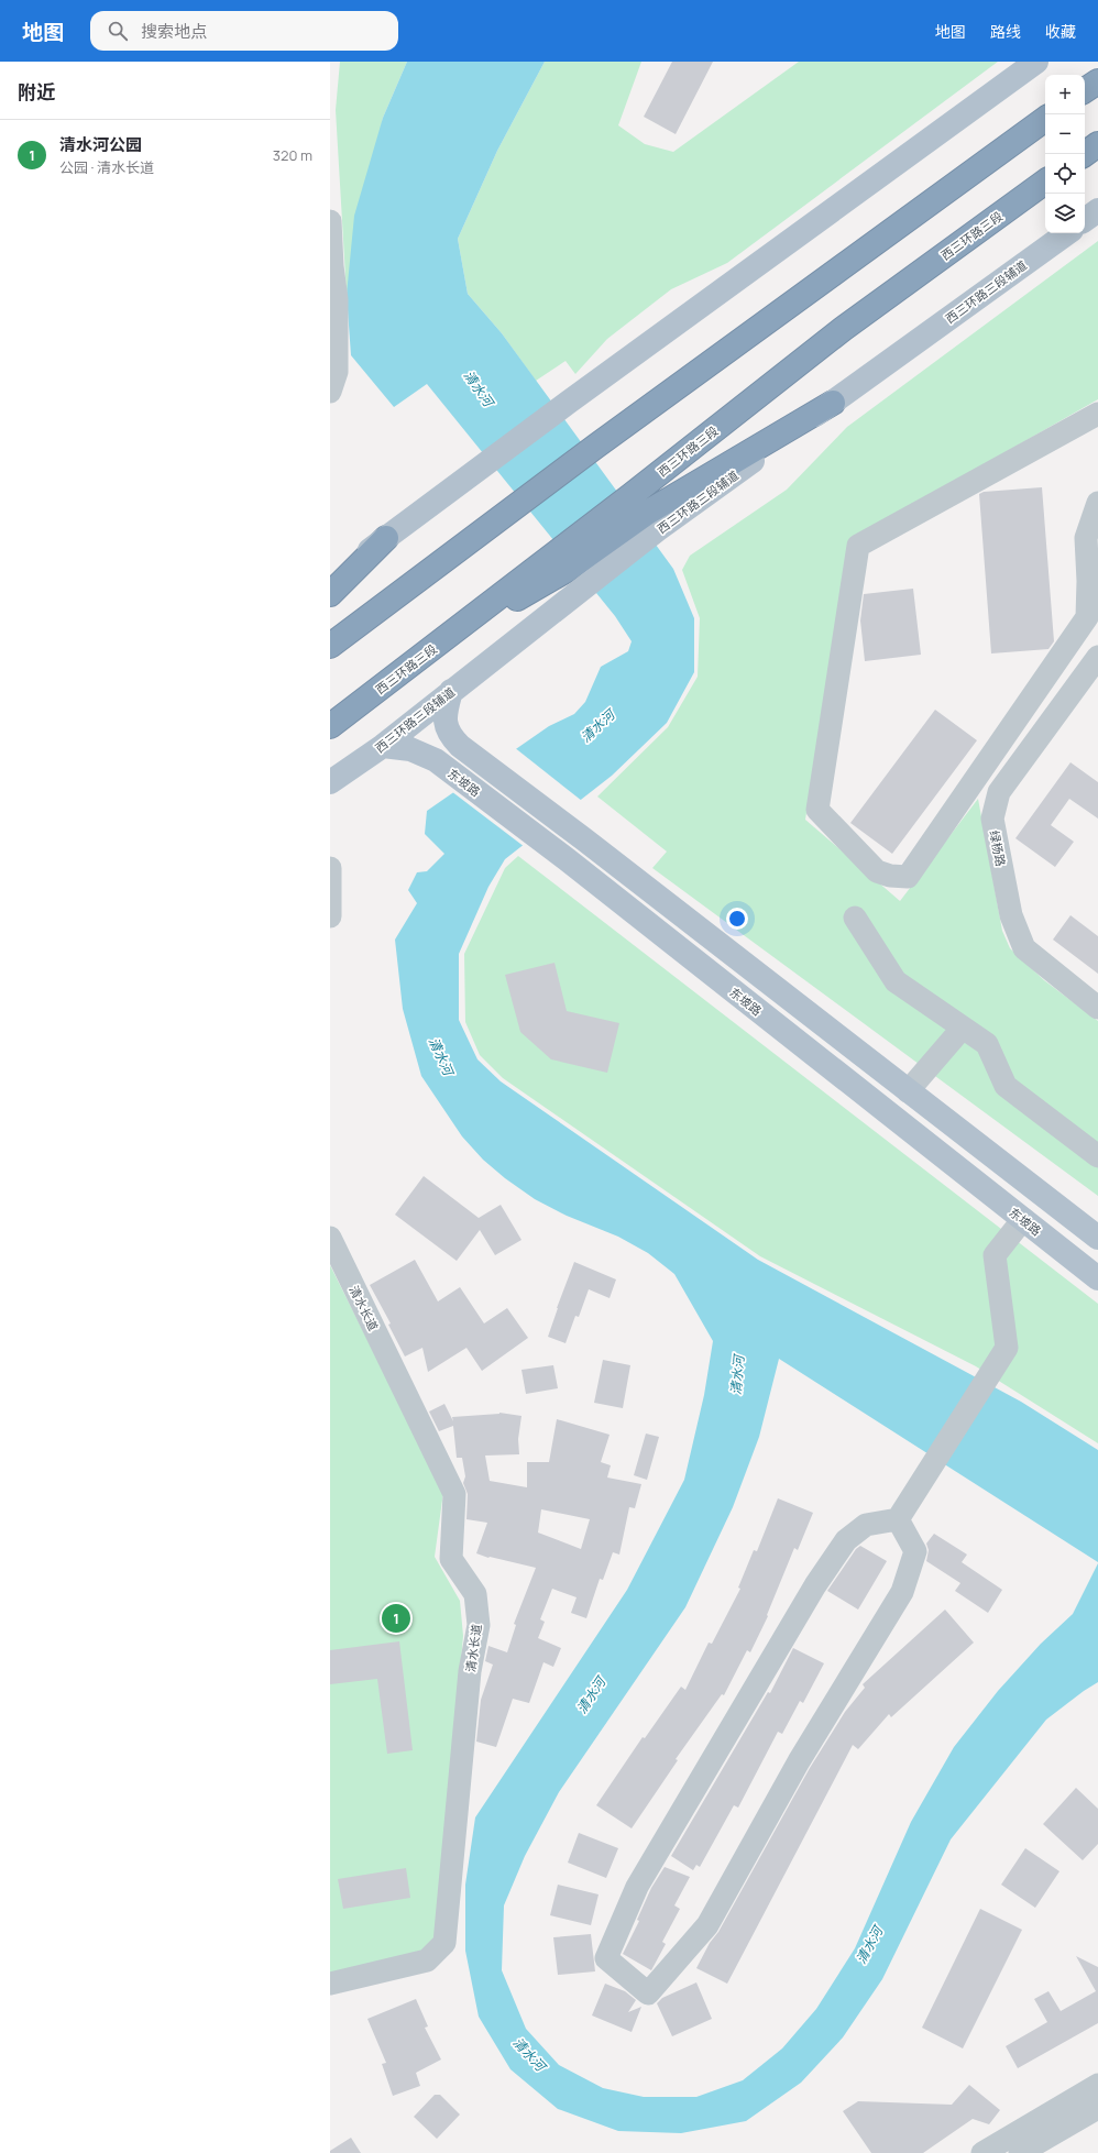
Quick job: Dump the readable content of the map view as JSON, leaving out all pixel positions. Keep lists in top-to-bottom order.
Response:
{
  "streets": {
    "highway": ["西三环路三段"],
    "main road": ["西三环路三段辅道", "东坡路"],
    "street": ["绿杨路", "清水长道"]
  },
  "crossings": [
    ["西三环路三段辅道", "东坡路"]
  ],
  "water": ["清水河"],
  "page": {
    "header": "地图",
    "search": "搜索地点",
    "nav": ["地图", "路线", "收藏"],
    "heading": "附近",
    "map_buttons": ["+", "−"],
    "list": [
      {
        "mark": "1",
        "name": "清水河公园",
        "note": "公园 · 清水长道",
        "value": "320 m"
      }
    ],
    "pins": "1"
  }
}
